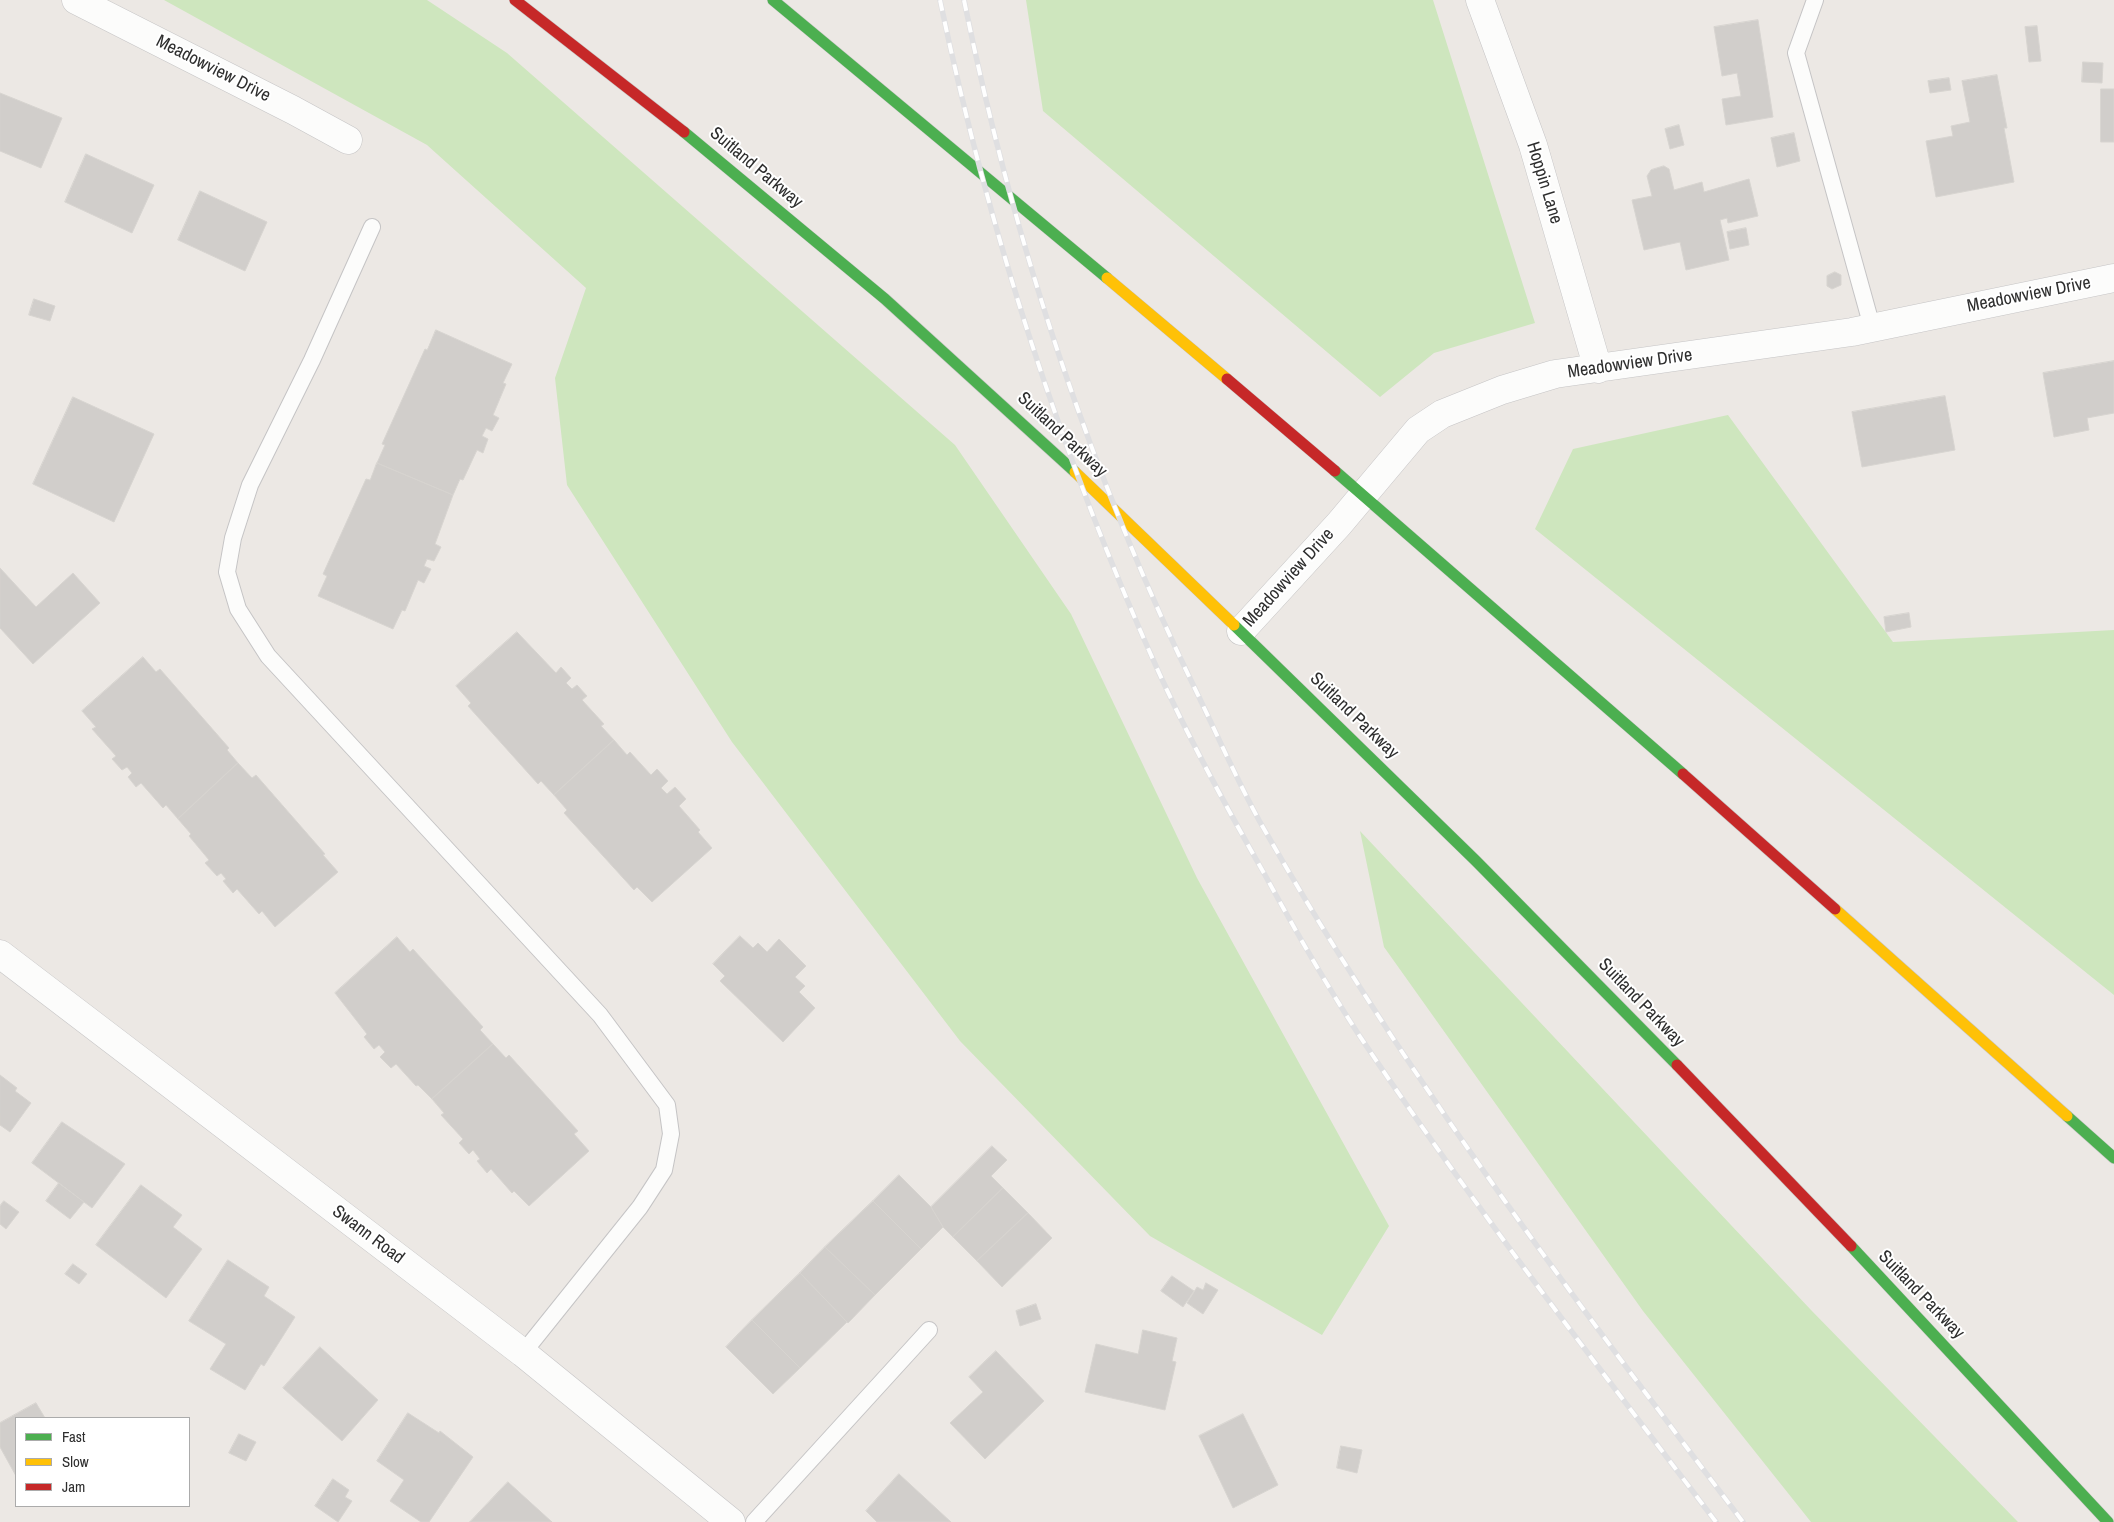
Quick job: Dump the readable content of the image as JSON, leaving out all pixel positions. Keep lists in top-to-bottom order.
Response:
{
  "streets": {
    "highway": ["Suitland Parkway"],
    "street": ["Meadowview Drive", "Hoppin Lane", "Swann Road"]
  },
  "crossings": [
    ["Meadowview Drive", "Suitland Parkway"],
    ["Meadowview Drive", "Hoppin Lane"]
  ],
  "legend": ["Fast", "Slow", "Jam"]
}
